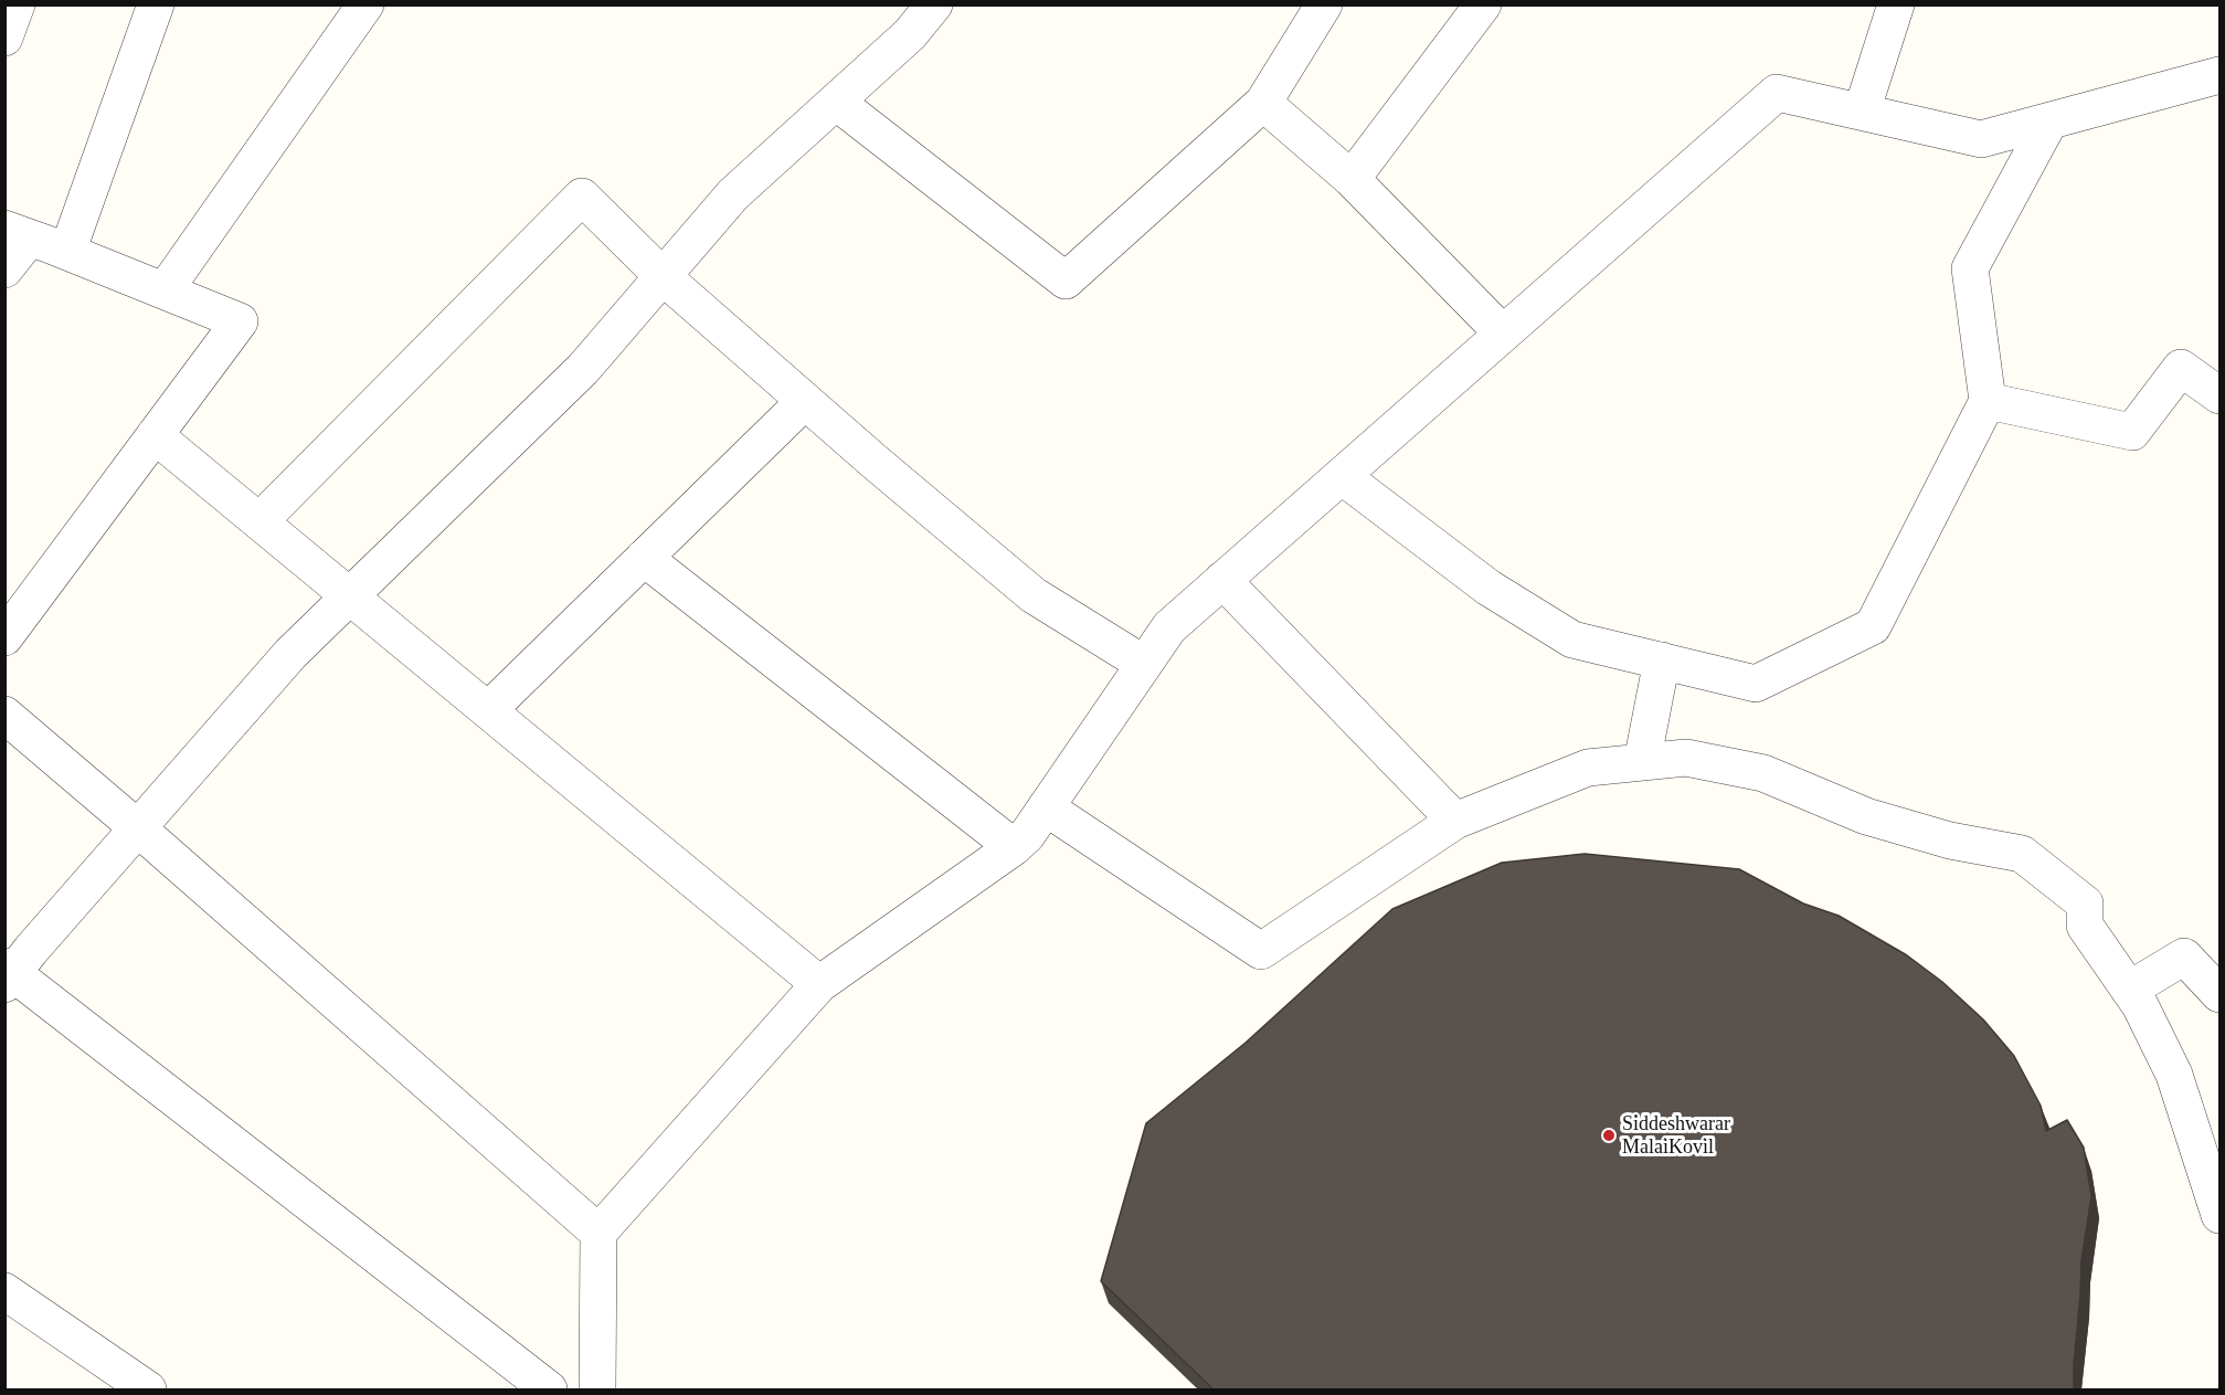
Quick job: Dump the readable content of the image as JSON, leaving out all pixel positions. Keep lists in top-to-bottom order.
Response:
{
  "places": ["Siddeshwarar MalaiKovil"]
}
